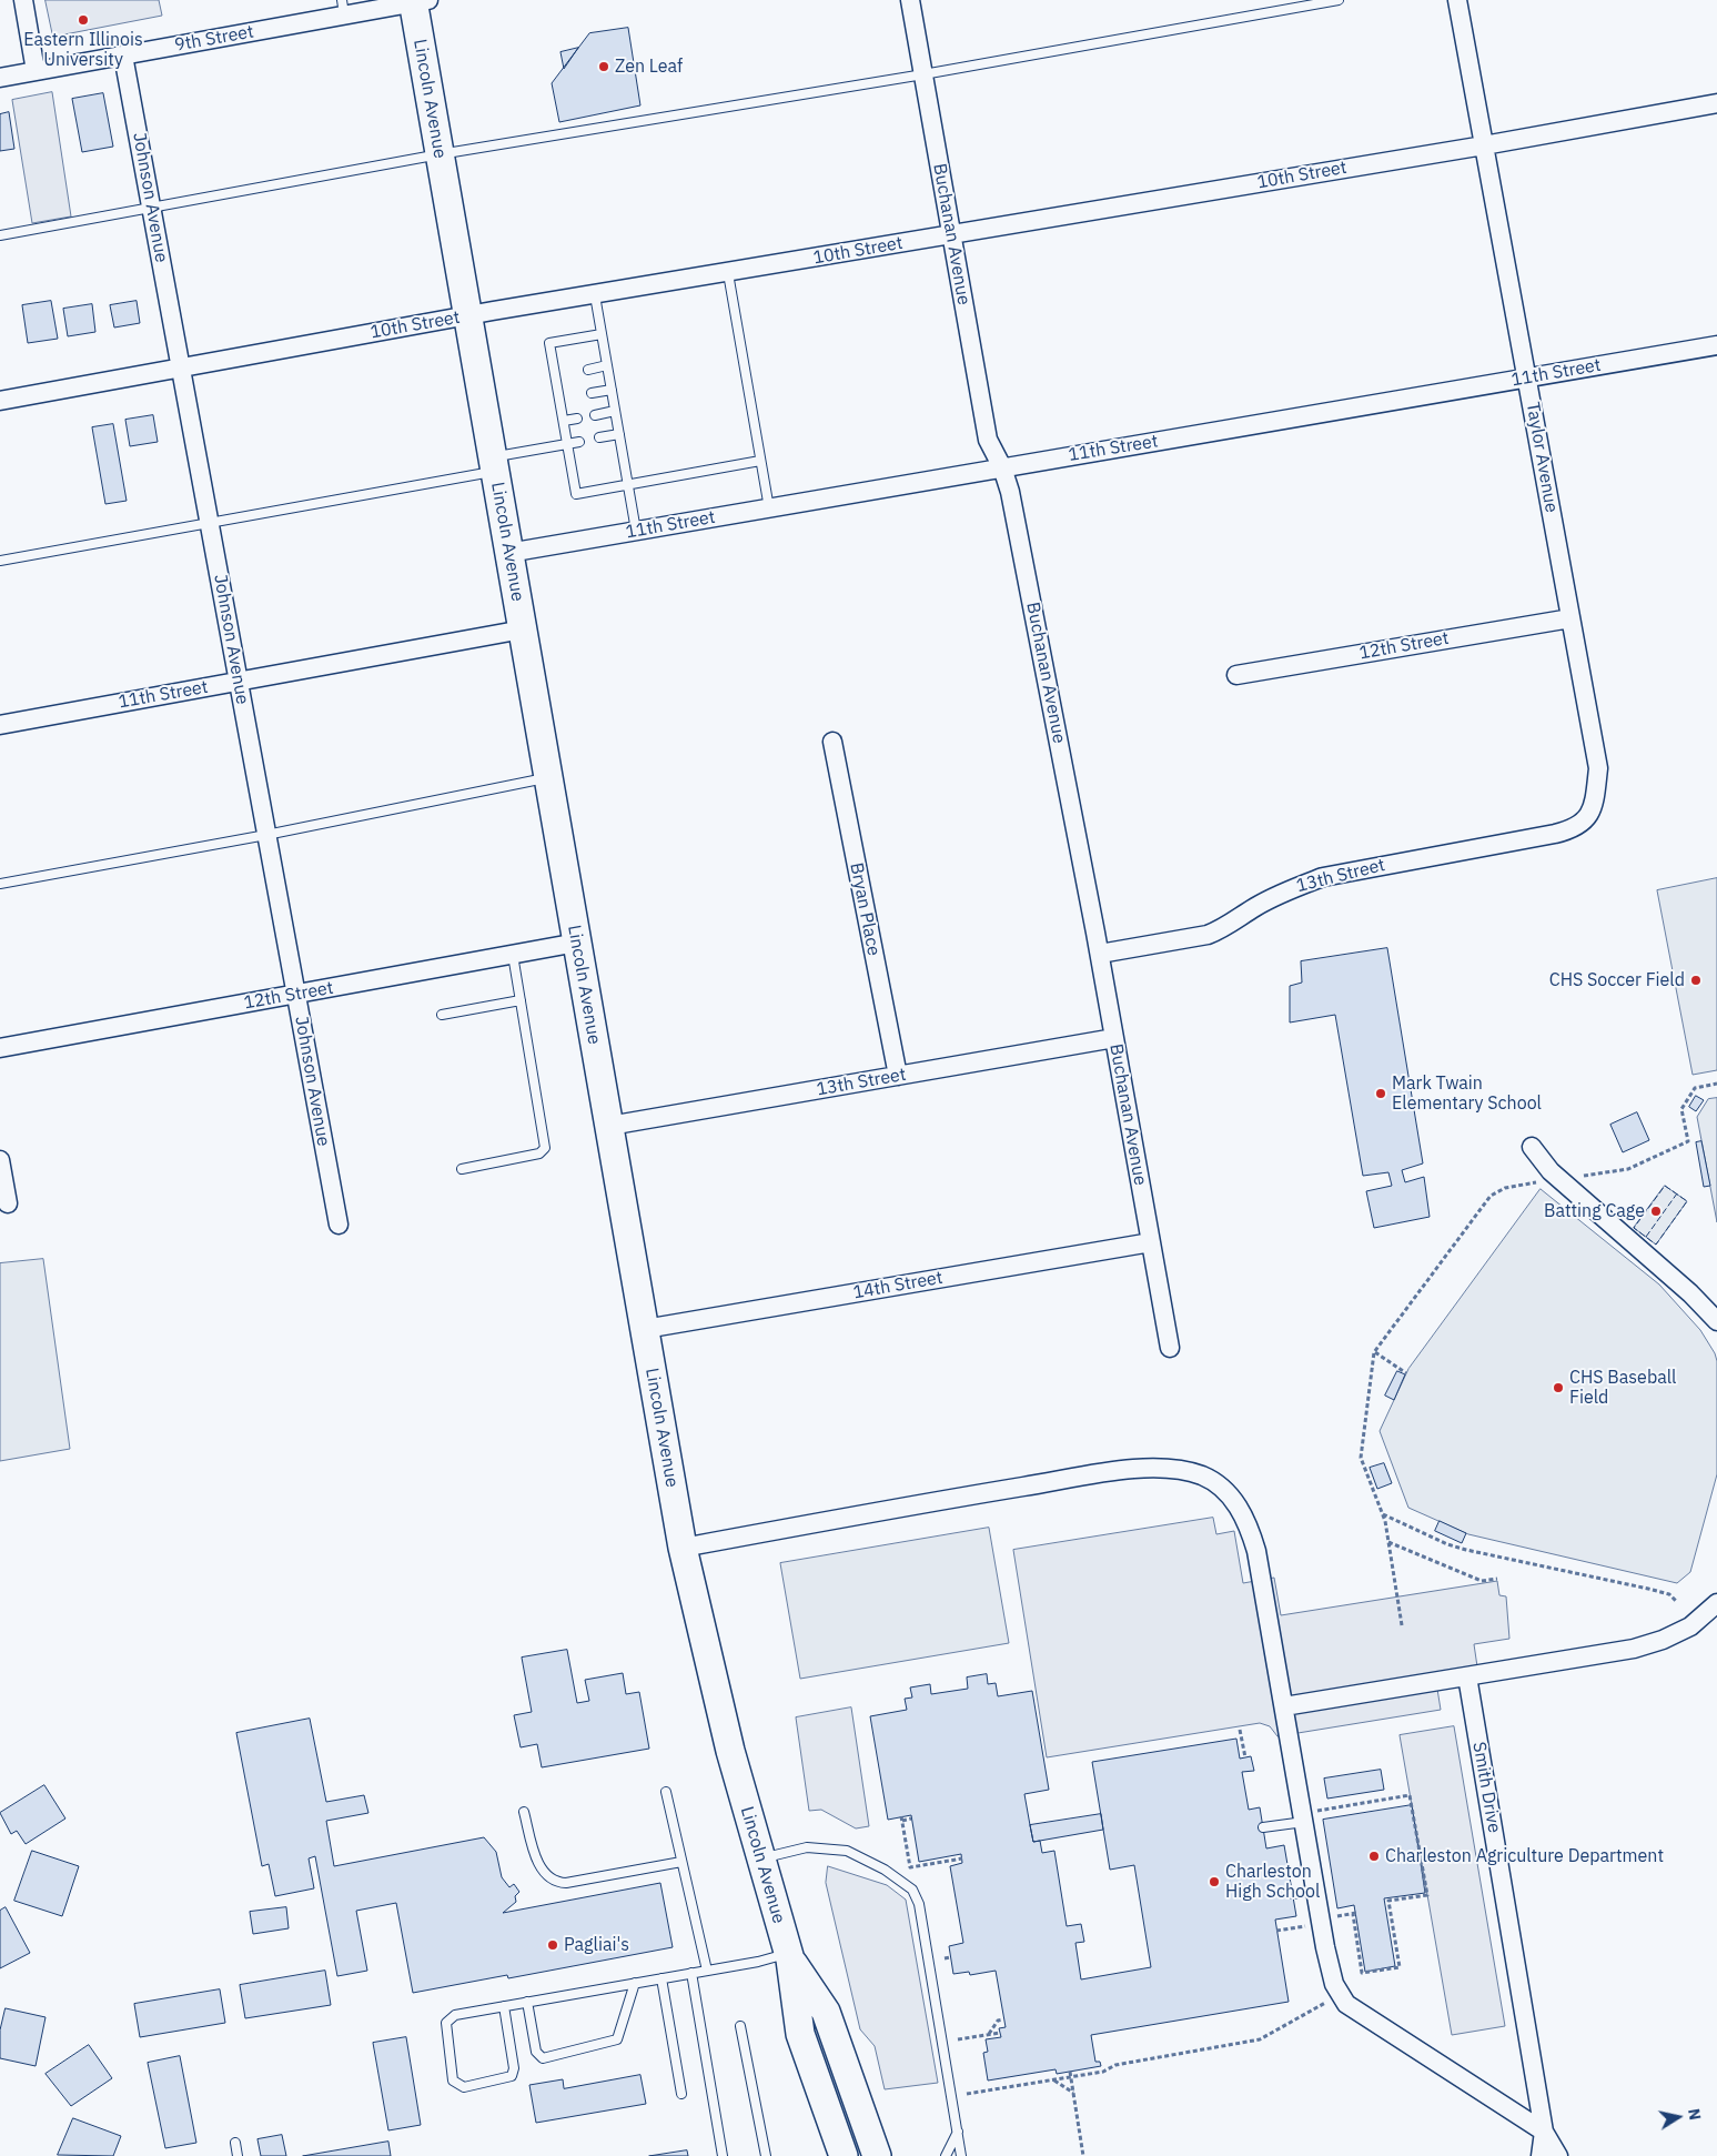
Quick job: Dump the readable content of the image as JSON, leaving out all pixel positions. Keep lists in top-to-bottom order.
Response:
{
  "streets": {
    "main road": ["Lincoln Avenue"],
    "street": [
      "9th Street",
      "10th Street",
      "Johnson Avenue",
      "Buchanan Avenue",
      "11th Street",
      "Taylor Avenue",
      "12th Street",
      "13th Street",
      "Bryan Place",
      "14th Street",
      "Smith Drive"
    ]
  },
  "crossings": [
    ["9th Street", "Lincoln Avenue"],
    ["9th Street", "Johnson Avenue"],
    ["Lincoln Avenue", "10th Street"],
    ["Lincoln Avenue", "11th Street"],
    ["Lincoln Avenue", "12th Street"],
    ["Lincoln Avenue", "13th Street"],
    ["Lincoln Avenue", "14th Street"],
    ["10th Street", "Johnson Avenue"],
    ["10th Street", "Buchanan Avenue"],
    ["10th Street", "Taylor Avenue"],
    ["Johnson Avenue", "11th Street"],
    ["Johnson Avenue", "12th Street"],
    ["Buchanan Avenue", "11th Street"],
    ["Buchanan Avenue", "13th Street"],
    ["Buchanan Avenue", "14th Street"],
    ["11th Street", "Taylor Avenue"],
    ["Taylor Avenue", "12th Street"],
    ["Taylor Avenue", "13th Street"],
    ["13th Street", "Bryan Place"]
  ],
  "places": [
    "Eastern Illinois University",
    "Zen Leaf",
    "CHS Soccer Field",
    "Mark Twain Elementary School",
    "Batting Cage",
    "CHS Baseball Field",
    "Charleston Agriculture Department",
    "Charleston High School",
    "Pagliai's"
  ],
  "north": "right"
}
